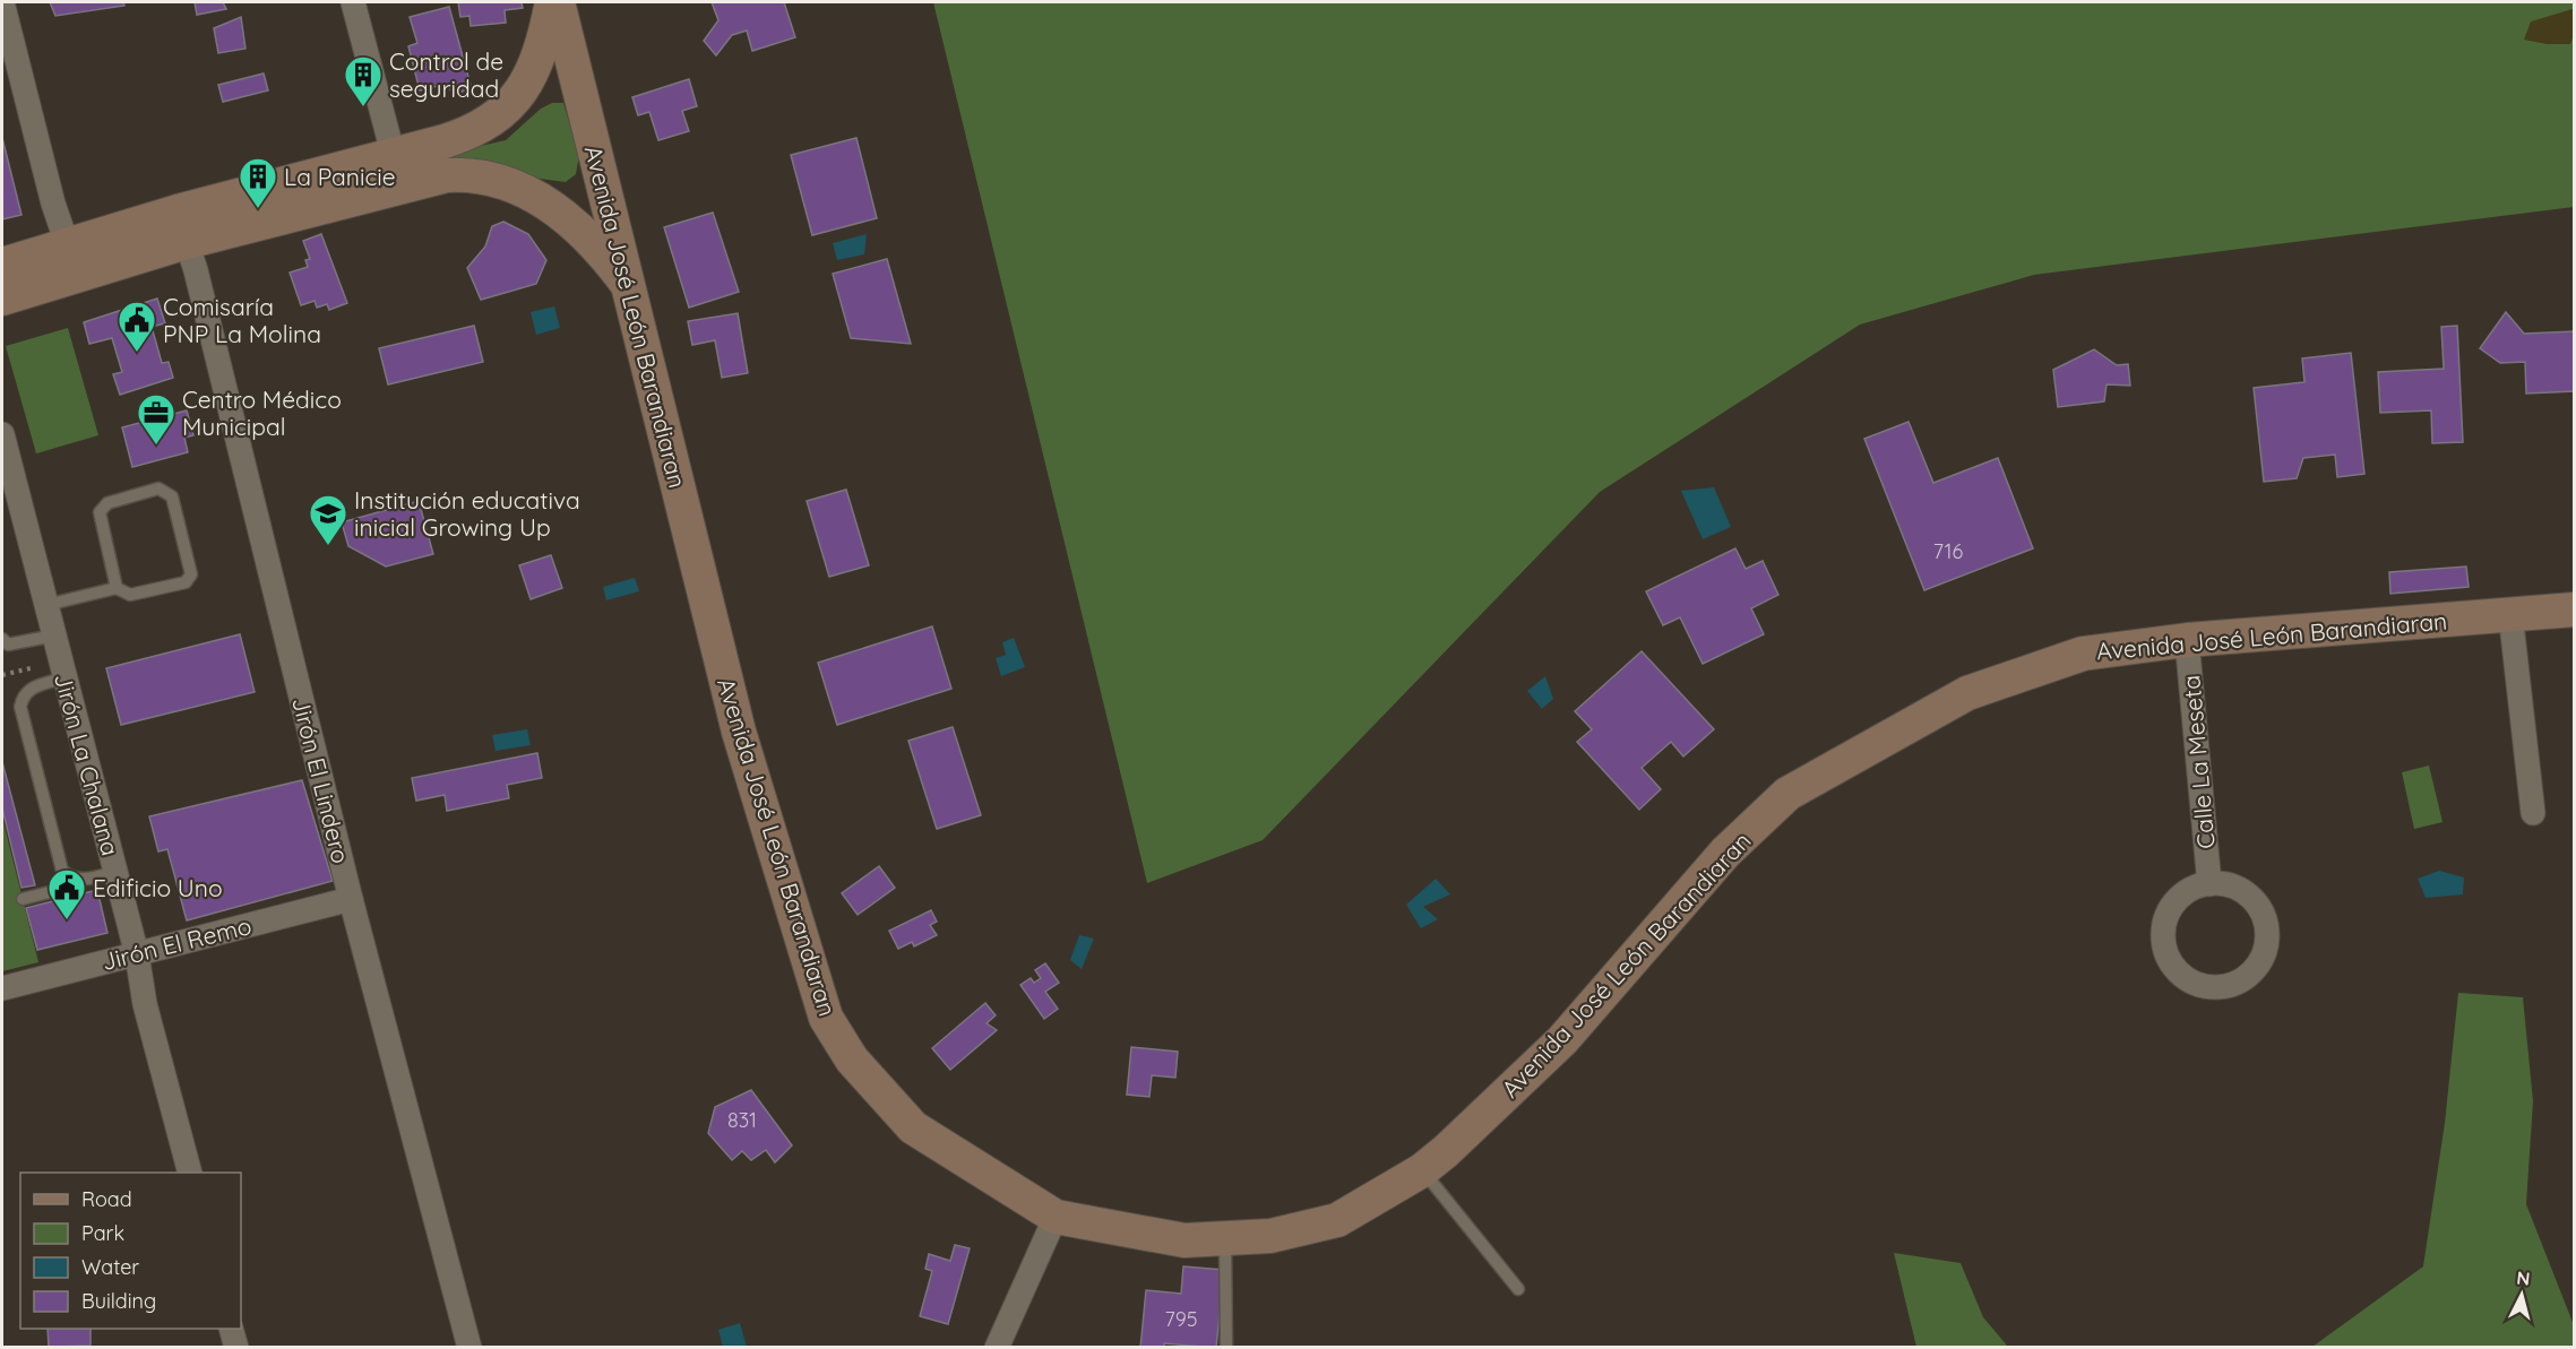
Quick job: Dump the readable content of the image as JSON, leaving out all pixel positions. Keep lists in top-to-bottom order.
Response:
{
  "streets": {
    "street": [
      "Avenida José León Barandiaran",
      "Calle La Meseta",
      "Jirón La Chalana",
      "Jirón El Lindero",
      "Jirón El Remo"
    ]
  },
  "crossings": [
    ["Avenida José León Barandiaran", "Calle La Meseta"],
    ["Jirón La Chalana", "Jirón El Remo"],
    ["Jirón El Lindero", "Jirón El Remo"]
  ],
  "places": {
    "building": ["Control de seguridad", "La Panicie"],
    "public building": ["Comisaría PNP La Molina", "Edificio Uno"],
    "office": ["Centro Médico Municipal"],
    "school or university": ["Institución educativa inicial Growing Up"]
  },
  "house_numbers": ["716", "831", "795"],
  "legend": [
    "Road",
    "Park",
    "Water",
    "Building"
  ],
  "north": "top"
}
